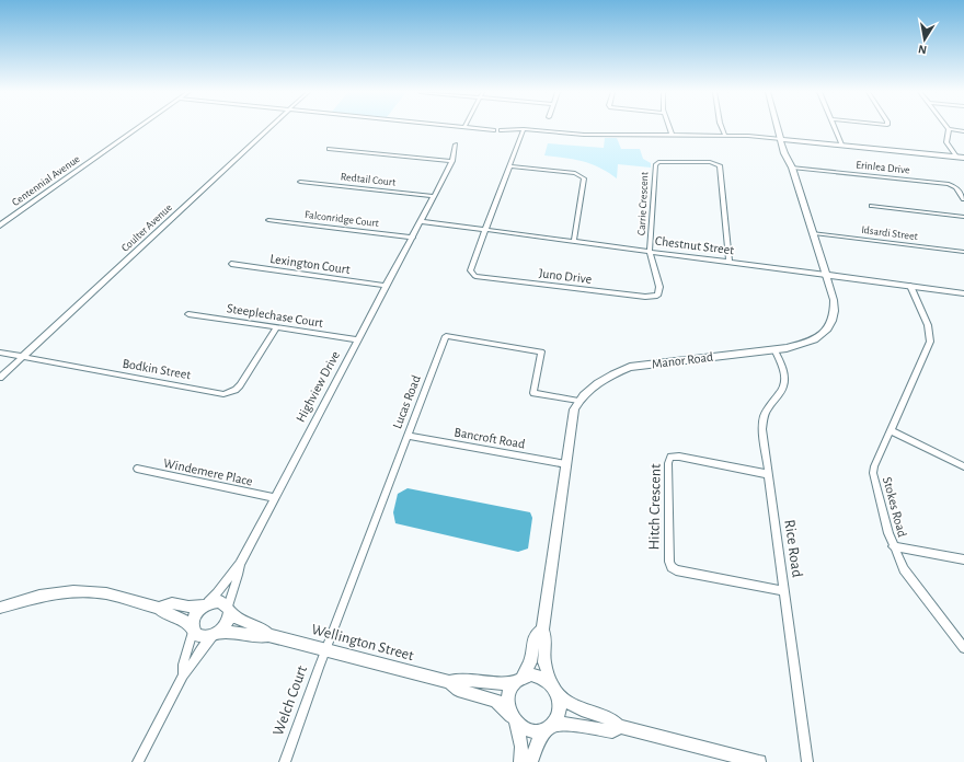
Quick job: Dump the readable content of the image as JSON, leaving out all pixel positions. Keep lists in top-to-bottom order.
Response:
{
  "streets": {
    "street": [
      "Erinlea Drive",
      "Redtail Court",
      "Centennial Avenue",
      "Carrie Crescent",
      "Falconridge Court",
      "Coulter Avenue",
      "Idsardi Street",
      "Chestnut Street",
      "Lexington Court",
      "Juno Drive",
      "Steeplechase Court",
      "Manor Road",
      "Bodkin Street",
      "Highview Drive",
      "Lucas Road",
      "Bancroft Road",
      "Windemere Place",
      "Hitch Crescent",
      "Stokes Road",
      "Rice Road",
      "Wellington Street",
      "Welch Court"
    ]
  },
  "crossings": [
    ["Erinlea Drive", "Manor Road"],
    ["Redtail Court", "Highview Drive"],
    ["Carrie Crescent", "Chestnut Street"],
    ["Carrie Crescent", "Juno Drive"],
    ["Falconridge Court", "Highview Drive"],
    ["Coulter Avenue", "Bodkin Street"],
    ["Idsardi Street", "Manor Road"],
    ["Chestnut Street", "Juno Drive"],
    ["Chestnut Street", "Manor Road"],
    ["Chestnut Street", "Highview Drive"],
    ["Chestnut Street", "Stokes Road"],
    ["Lexington Court", "Highview Drive"],
    ["Steeplechase Court", "Bodkin Street"],
    ["Steeplechase Court", "Highview Drive"],
    ["Manor Road", "Lucas Road"],
    ["Manor Road", "Rice Road"],
    ["Highview Drive", "Windemere Place"],
    ["Highview Drive", "Wellington Street"],
    ["Lucas Road", "Bancroft Road"],
    ["Lucas Road", "Wellington Street"],
    ["Lucas Road", "Welch Court"],
    ["Hitch Crescent", "Rice Road"],
    ["Wellington Street", "Welch Court"]
  ],
  "north": "bottom"
}
